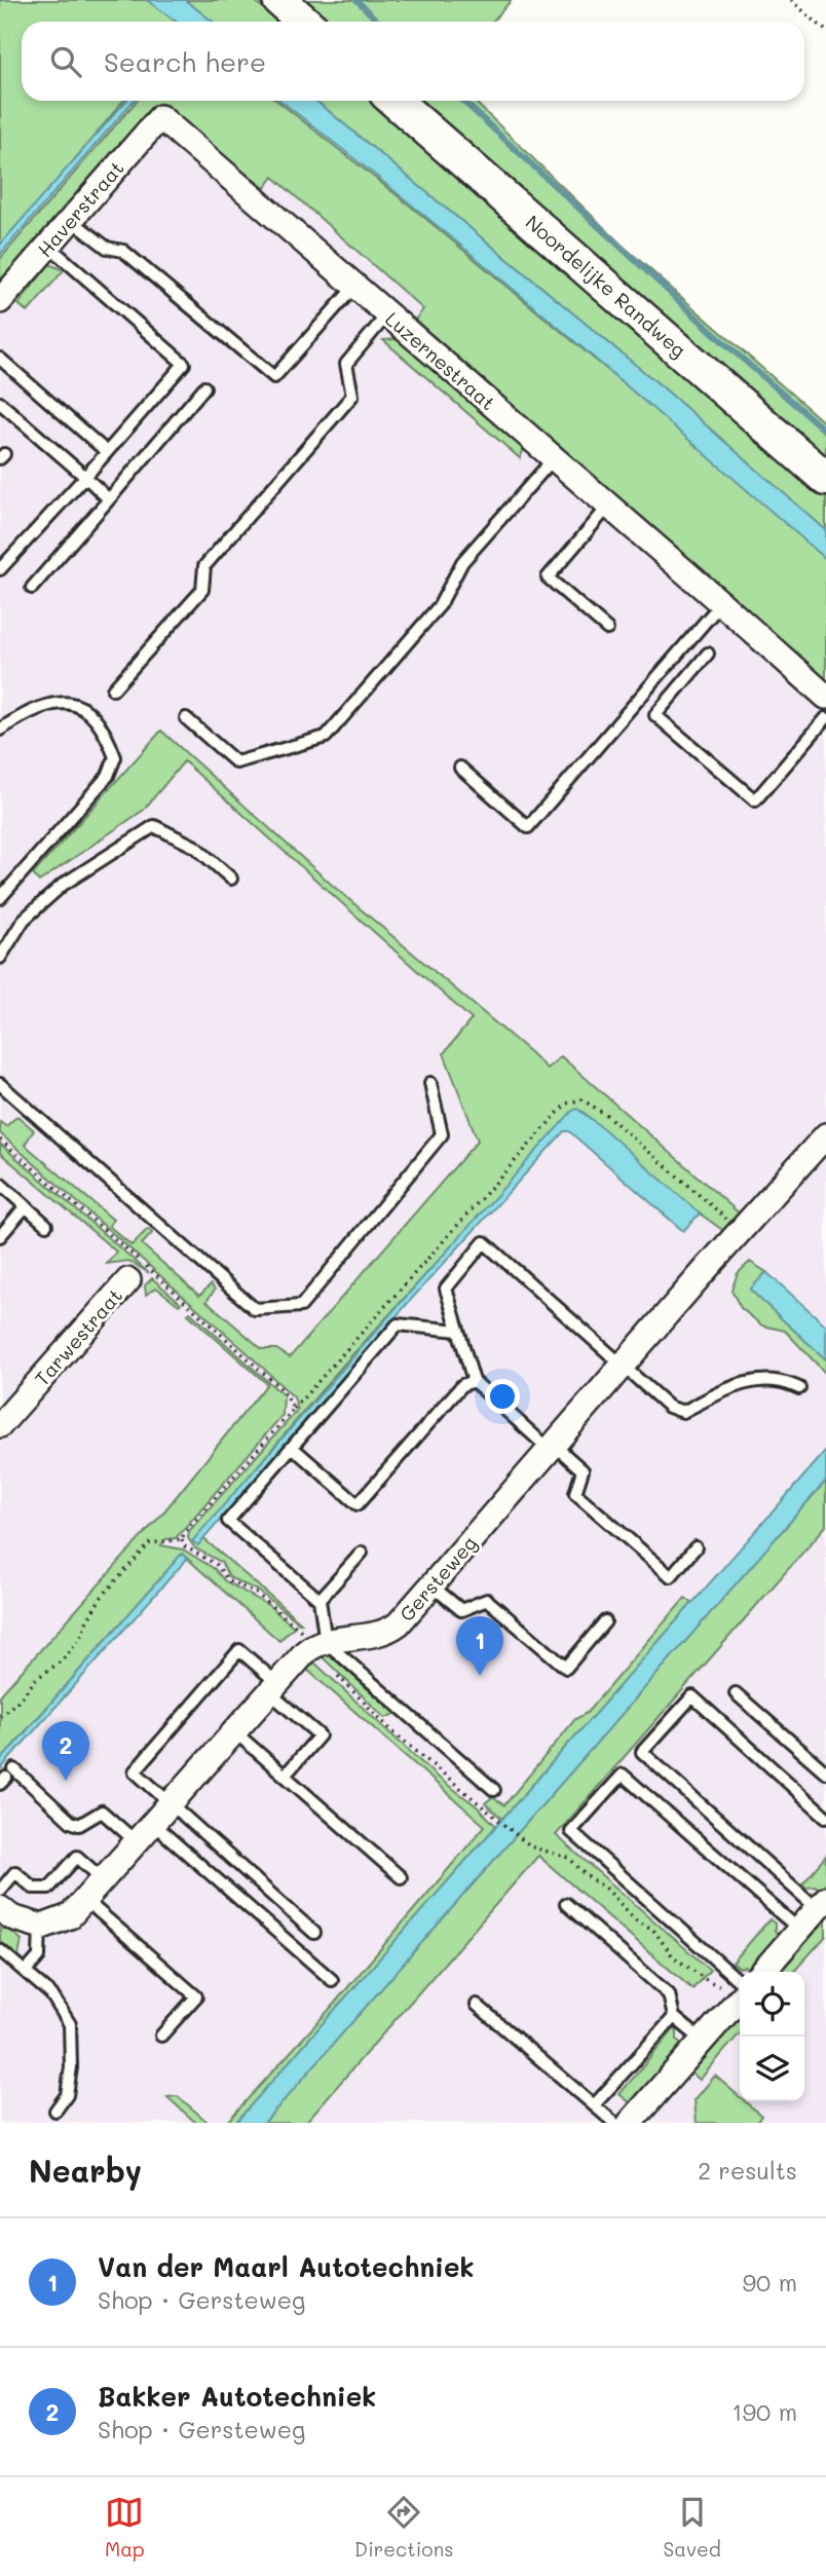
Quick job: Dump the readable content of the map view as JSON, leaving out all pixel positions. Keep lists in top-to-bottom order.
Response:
{
  "streets": {
    "main road": ["Noordelijke Randweg"],
    "street": [
      "Haverstraat",
      "Luzernestraat",
      "Tarwestraat",
      "Gersteweg"
    ]
  },
  "crossings": [
    ["Haverstraat", "Luzernestraat"]
  ],
  "page": {
    "search": "Search here",
    "pins": ["1", "2"],
    "heading": ["Nearby", "2 results"],
    "list": [
      {
        "mark": "1",
        "name": "Van der Maarl Autotechniek",
        "note": "Shop · Gersteweg",
        "value": "90 m"
      },
      {
        "mark": "2",
        "name": "Bakker Autotechniek",
        "note": "Shop · Gersteweg",
        "value": "190 m"
      }
    ],
    "nav": ["Map", "Directions", "Saved"]
  }
}
